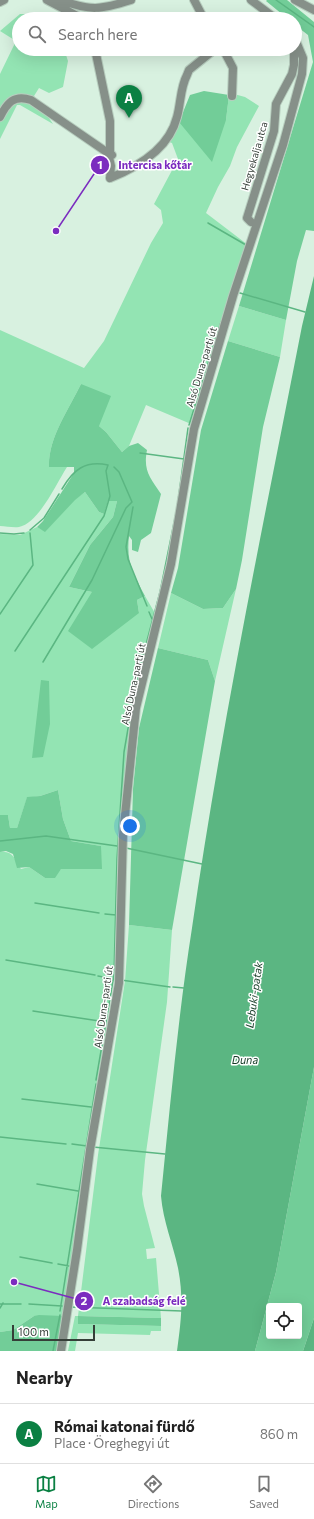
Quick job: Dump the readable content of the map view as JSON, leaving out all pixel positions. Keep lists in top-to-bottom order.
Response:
{
  "streets": {
    "street": ["Hegyekalja utca", "Alsó Duna-parti út"]
  },
  "water": ["Lebuki-patak", "Duna"],
  "places": ["Intercisa kőtár", "A szabadság felé"],
  "scale_bar": "100 m",
  "page": {
    "search": "Search here",
    "pins": "A",
    "scale": "100 m",
    "heading": "Nearby",
    "list": [
      {
        "mark": "A",
        "name": "Római katonai fürdő",
        "note": "Place · Öreghegyi út",
        "value": "860 m"
      }
    ],
    "nav": ["Map", "Directions", "Saved"]
  }
}
